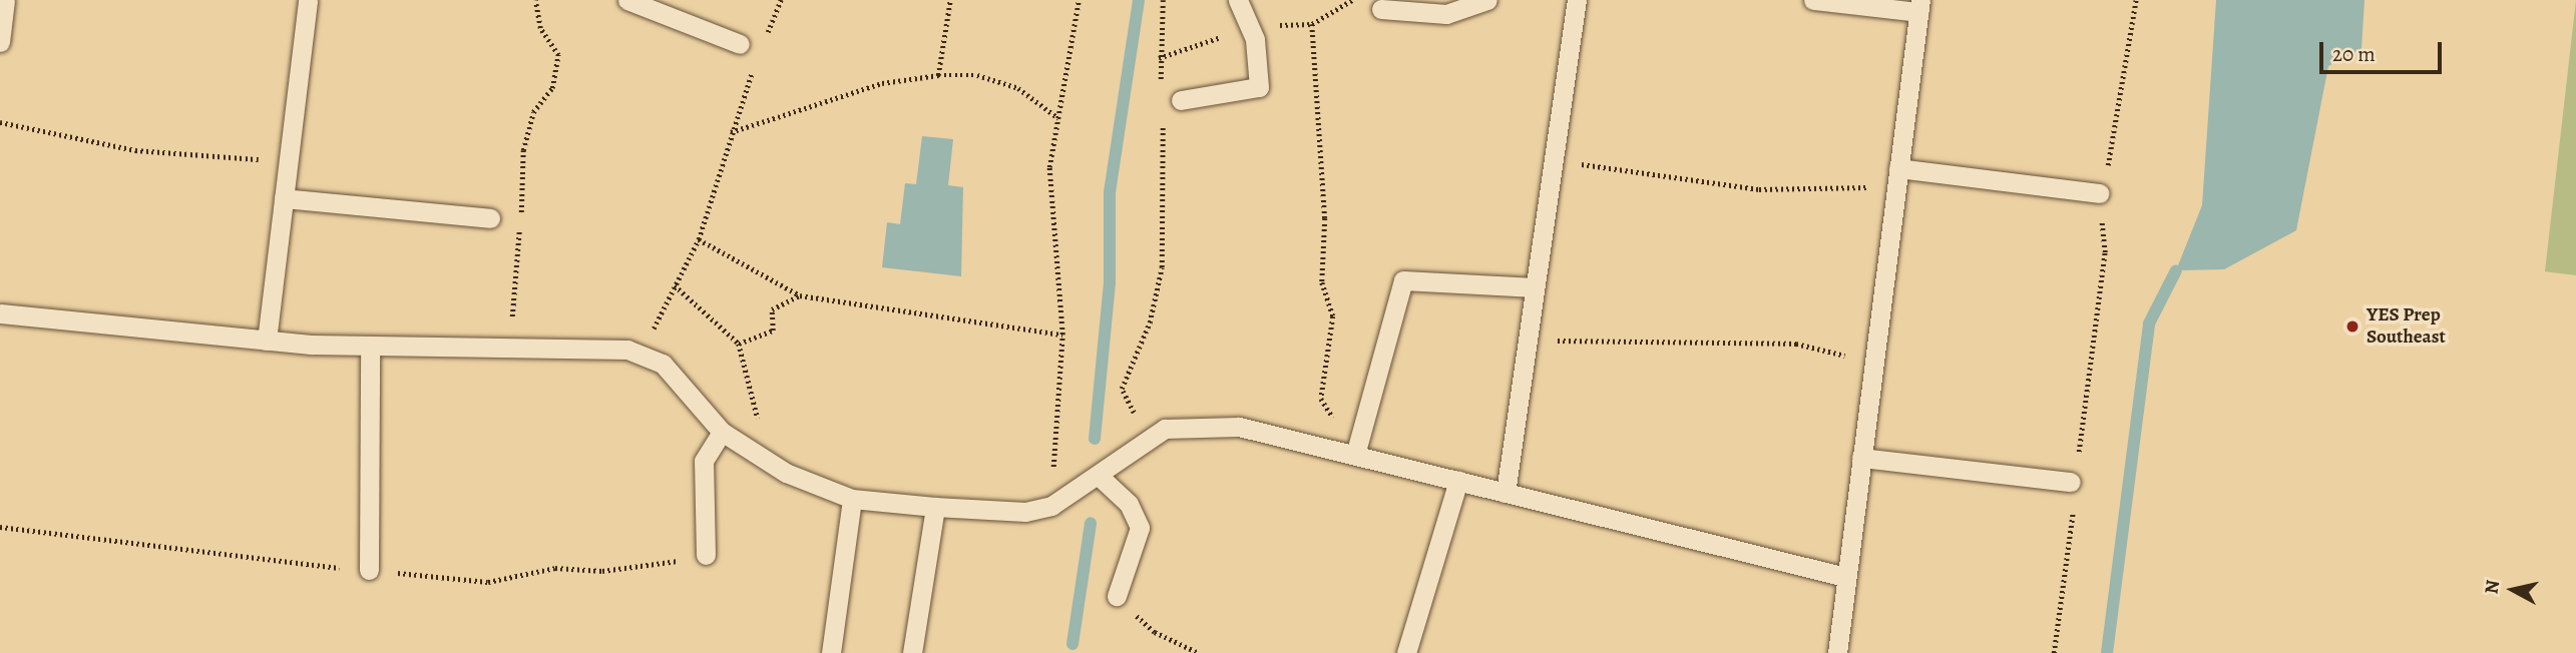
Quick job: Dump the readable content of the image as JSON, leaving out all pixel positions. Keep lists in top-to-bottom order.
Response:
{
  "places": ["YES Prep Southeast"],
  "scale_bar": "20 m",
  "north": "left"
}
